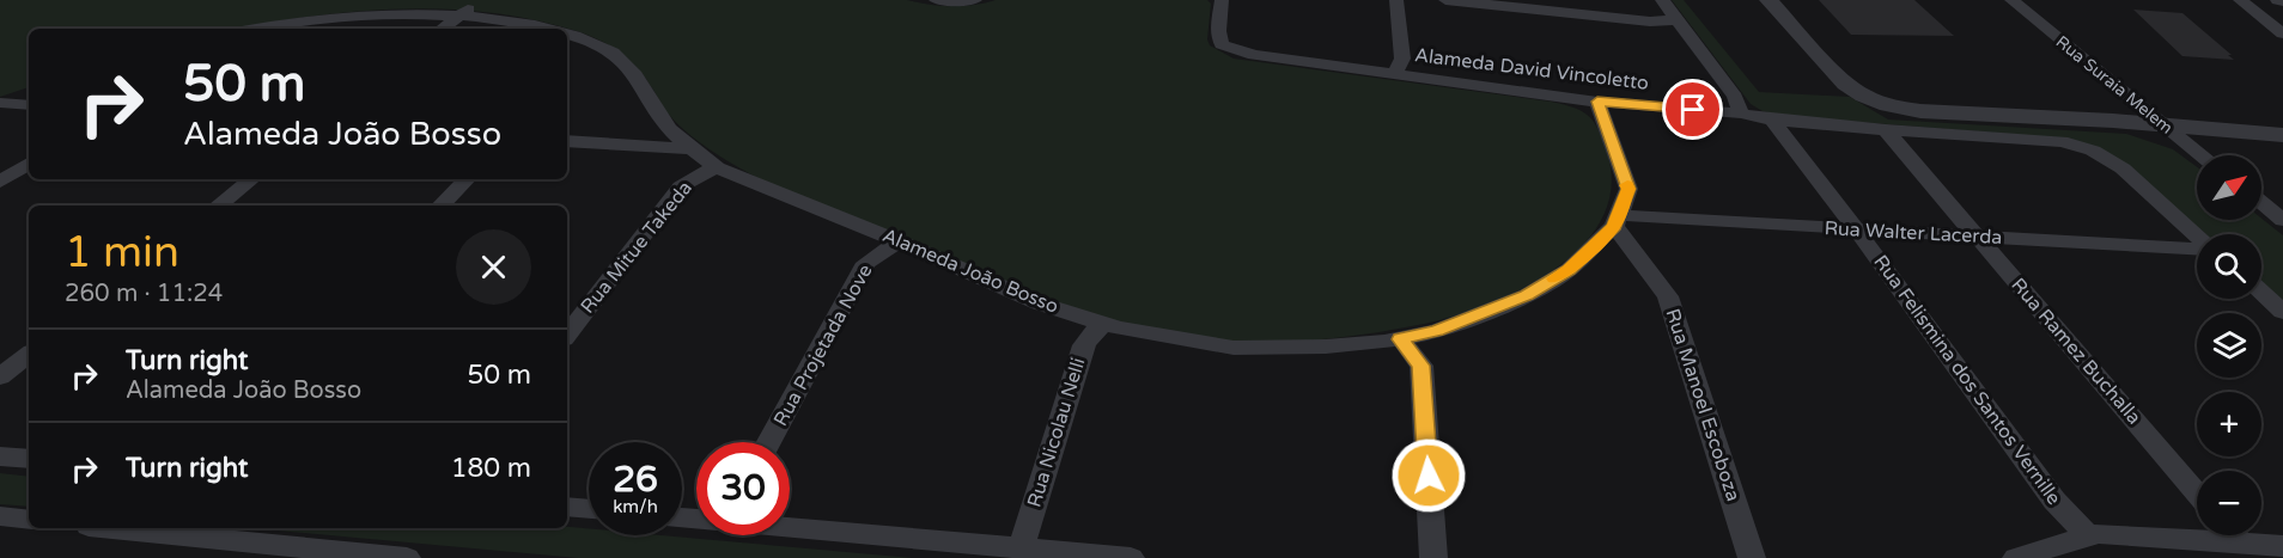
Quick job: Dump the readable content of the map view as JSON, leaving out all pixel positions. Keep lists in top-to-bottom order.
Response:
{
  "streets": {
    "street": [
      "Alameda David Vincoletto",
      "Rua Suraia Melem",
      "Rua Walter Lacerda",
      "Rua Mitue Takeda",
      "Alameda João Bosso",
      "Rua Projetada Nove",
      "Rua Ramez Buchalla",
      "Rua Felismina dos Santos Vernille",
      "Rua Manoel Escoboza",
      "Rua Nicolau Nelli"
    ]
  },
  "crossings": [
    ["Alameda David Vincoletto", "Rua Ramez Buchalla"],
    ["Alameda David Vincoletto", "Rua Felismina dos Santos Vernille"],
    ["Rua Walter Lacerda", "Alameda João Bosso"],
    ["Rua Walter Lacerda", "Rua Ramez Buchalla"],
    ["Rua Walter Lacerda", "Rua Felismina dos Santos Vernille"],
    ["Rua Walter Lacerda", "Rua Manoel Escoboza"],
    ["Rua Mitue Takeda", "Alameda João Bosso"],
    ["Alameda João Bosso", "Rua Projetada Nove"],
    ["Alameda João Bosso", "Rua Manoel Escoboza"],
    ["Alameda João Bosso", "Rua Nicolau Nelli"]
  ],
  "north": "top right",
  "page": {
    "turn": ["50 m", "Alameda João Bosso"],
    "map_buttons": ["+", "−"],
    "heading": ["1 min", "260 m · 11:24"],
    "list": [
      {
        "name": "Turn right",
        "note": "Alameda João Bosso",
        "value": "50 m"
      },
      {
        "name": "Turn right",
        "value": "180 m"
      }
    ],
    "speed": "26 km/h",
    "limit": "30"
  }
}
